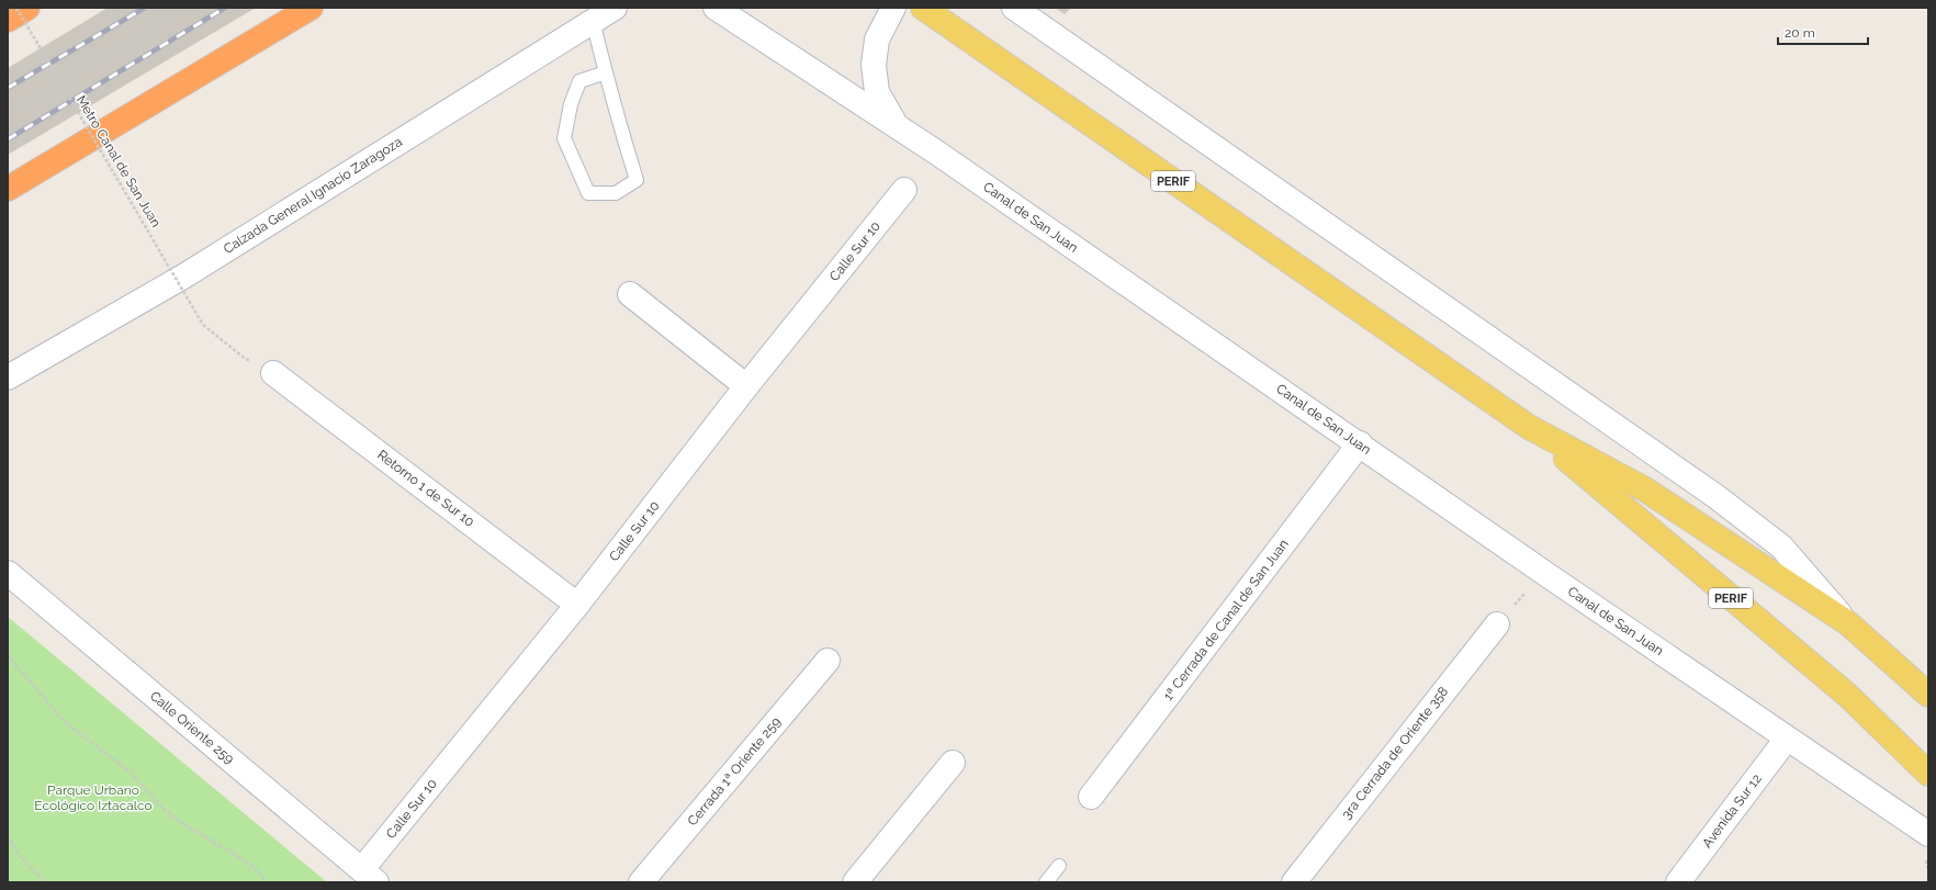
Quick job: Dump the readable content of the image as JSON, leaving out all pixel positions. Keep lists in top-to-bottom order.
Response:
{
  "streets": {
    "main road": [
      "PERIF",
      "Calzada General Ignacio Zaragoza",
      "Canal de San Juan",
      "Calle Sur 10",
      "Retorno 1 de Sur 10",
      "1ª Cerrada de Canal de San Juan",
      "Calle Oriente 259",
      "3ra Cerrada de Oriente 358",
      "Cerrada 1ª Oriente 259",
      "Avenida Sur 12"
    ],
    "path": ["Metro Canal de San Juan"]
  },
  "crossings": [
    ["Canal de San Juan", "1ª Cerrada de Canal de San Juan"],
    ["Canal de San Juan", "Avenida Sur 12"],
    ["Calle Sur 10", "Retorno 1 de Sur 10"],
    ["Calle Sur 10", "Calle Oriente 259"]
  ],
  "parks": ["Parque Urbano Ecológico Iztacalco"],
  "scale_bar": "20 m"
}
